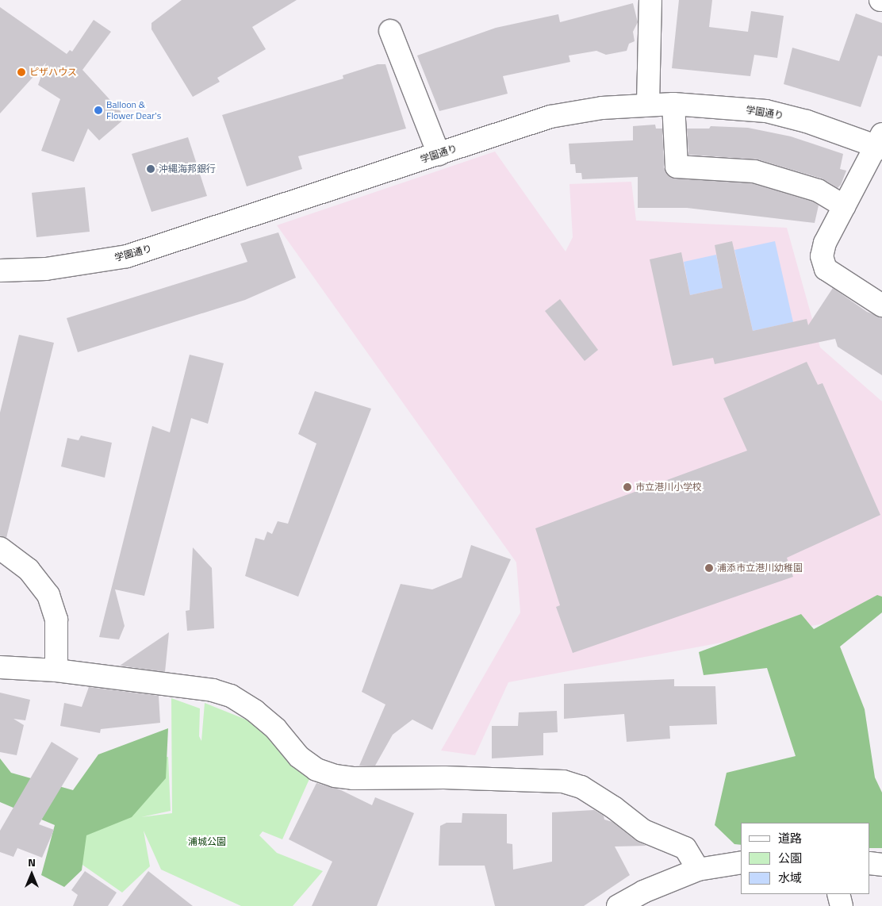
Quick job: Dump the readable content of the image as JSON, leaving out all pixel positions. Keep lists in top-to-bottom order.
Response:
{
  "streets": {
    "street": ["学園通り"]
  },
  "parks": ["浦城公園"],
  "places": [
    "ピザハウス",
    "Balloon & Flower Dear's",
    "沖縄海邦銀行",
    "市立港川小学校",
    "浦添市立港川幼稚園"
  ],
  "legend": ["道路", "公園", "水域"],
  "north": "top"
}
